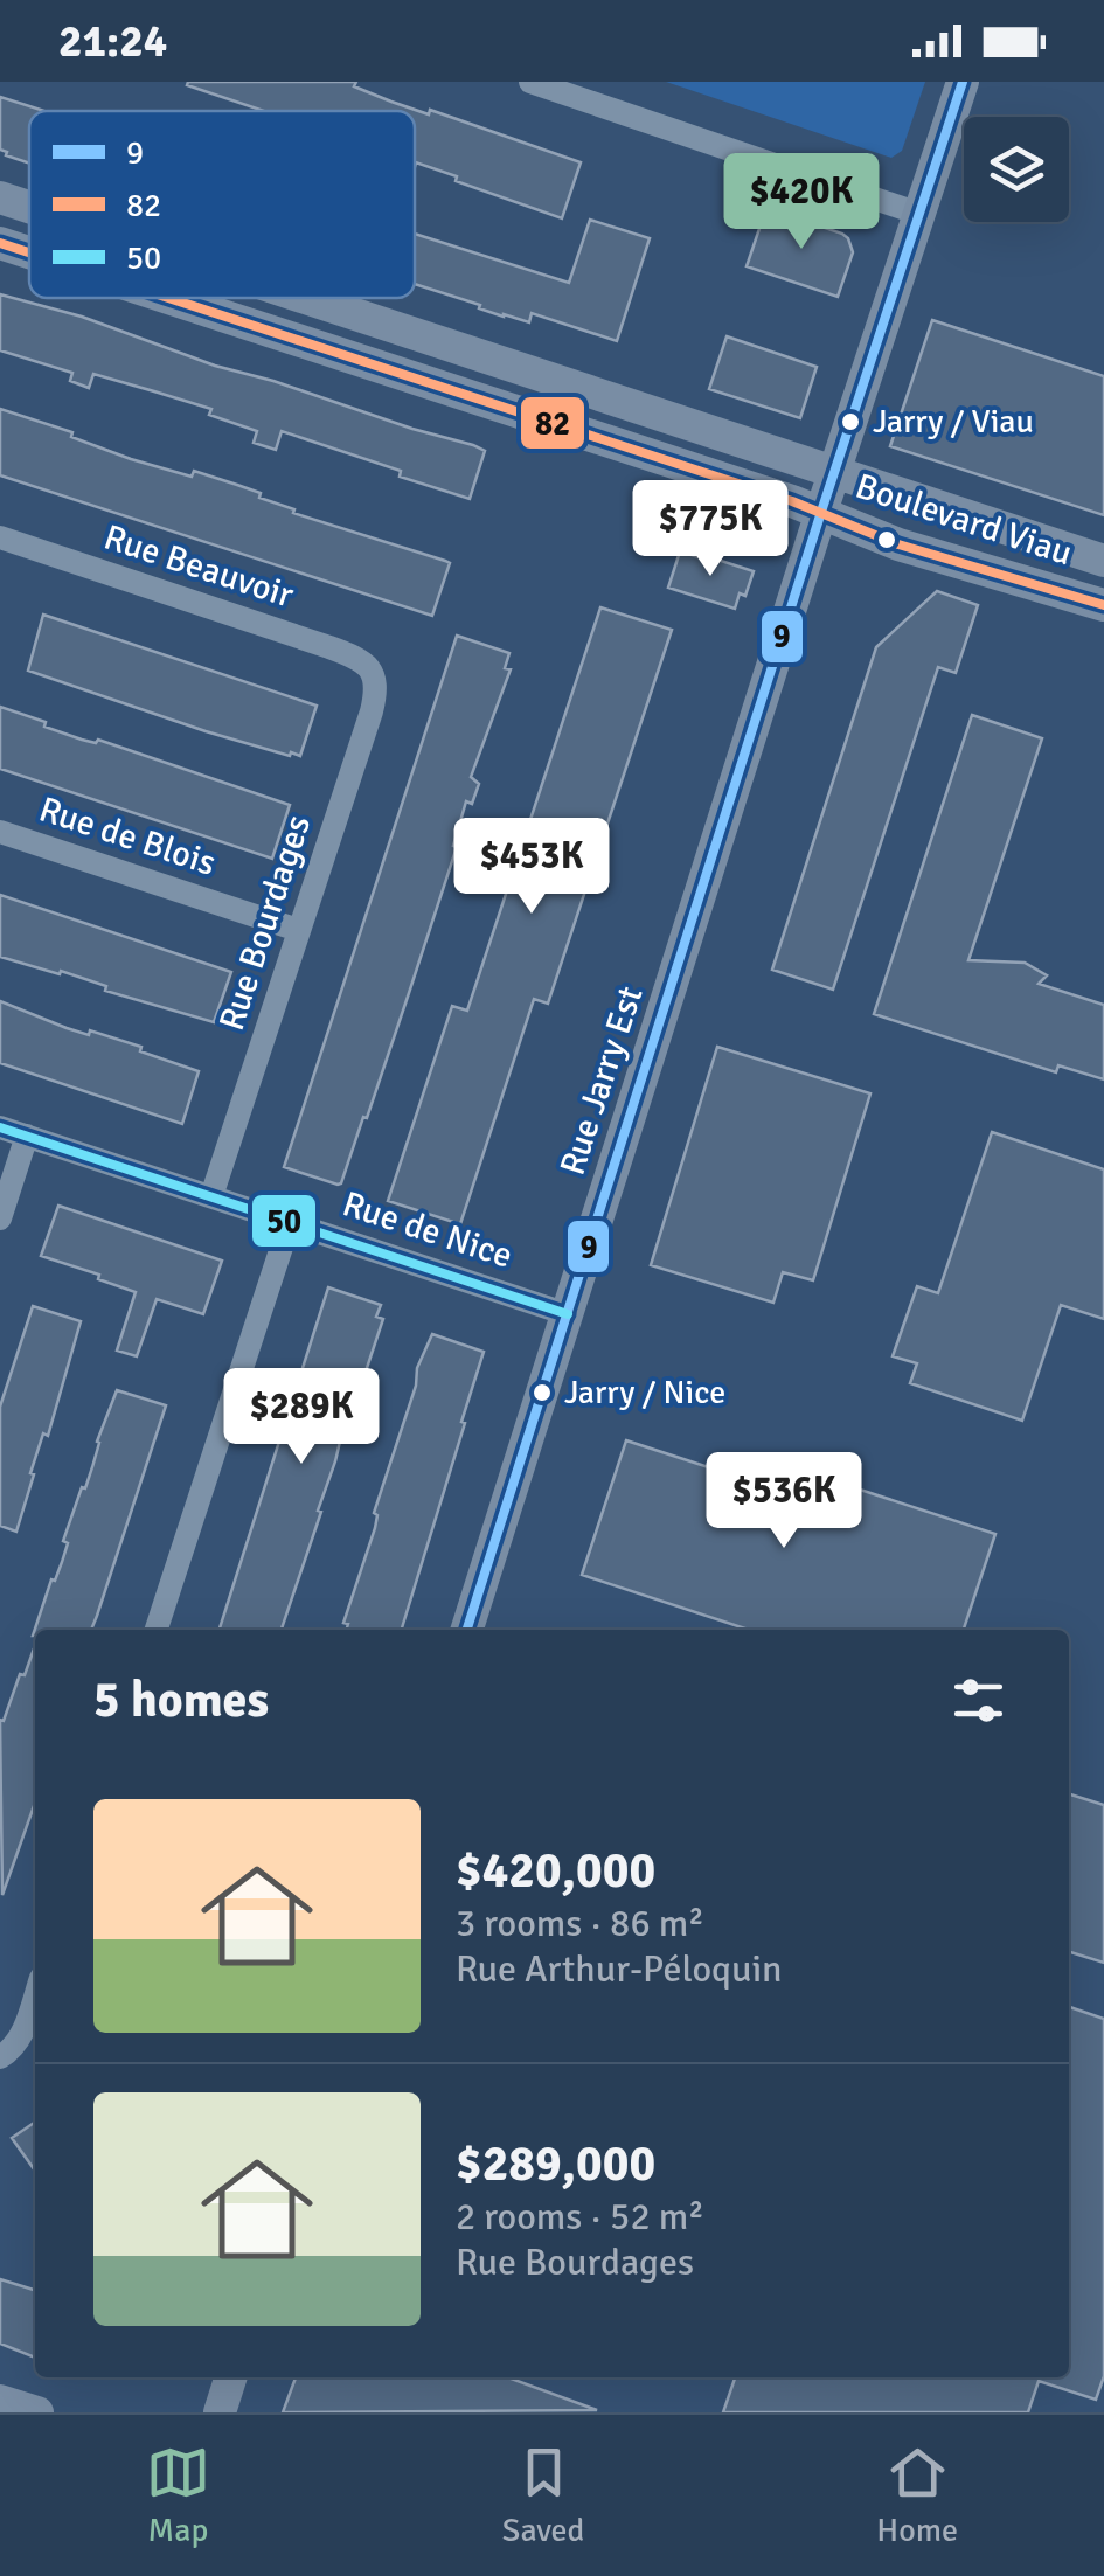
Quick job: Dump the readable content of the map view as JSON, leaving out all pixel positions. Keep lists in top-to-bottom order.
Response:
{
  "streets": {
    "main road": ["Boulevard Viau", "Rue Jarry Est"],
    "street": [
      "Rue Beauvoir",
      "Rue de Blois",
      "Rue Bourdages",
      "Rue de Nice"
    ]
  },
  "crossings": [
    ["Boulevard Viau", "Rue Jarry Est"],
    ["Rue Beauvoir", "Rue Bourdages"],
    ["Rue de Blois", "Rue Bourdages"],
    ["Rue Bourdages", "Rue de Nice"],
    ["Rue Jarry Est", "Rue de Nice"]
  ],
  "places": ["Jarry / Viau", "Jarry / Nice"],
  "lines": ["transit line 9", "transit line 82", "transit line 50"],
  "legend": ["9", "82", "50"],
  "page": {
    "status": "21:24",
    "price": [
      "$420K",
      "$775K",
      "$453K",
      "$289K",
      "$536K"
    ],
    "heading": "5 homes",
    "list": [
      {
        "name": "$420,000",
        "note": "3 rooms · 86 m² · Rue Arthur-Péloquin"
      },
      {
        "name": "$289,000",
        "note": "2 rooms · 52 m² · Rue Bourdages"
      }
    ],
    "tabs": ["Map", "Saved", "Home"]
  }
}
